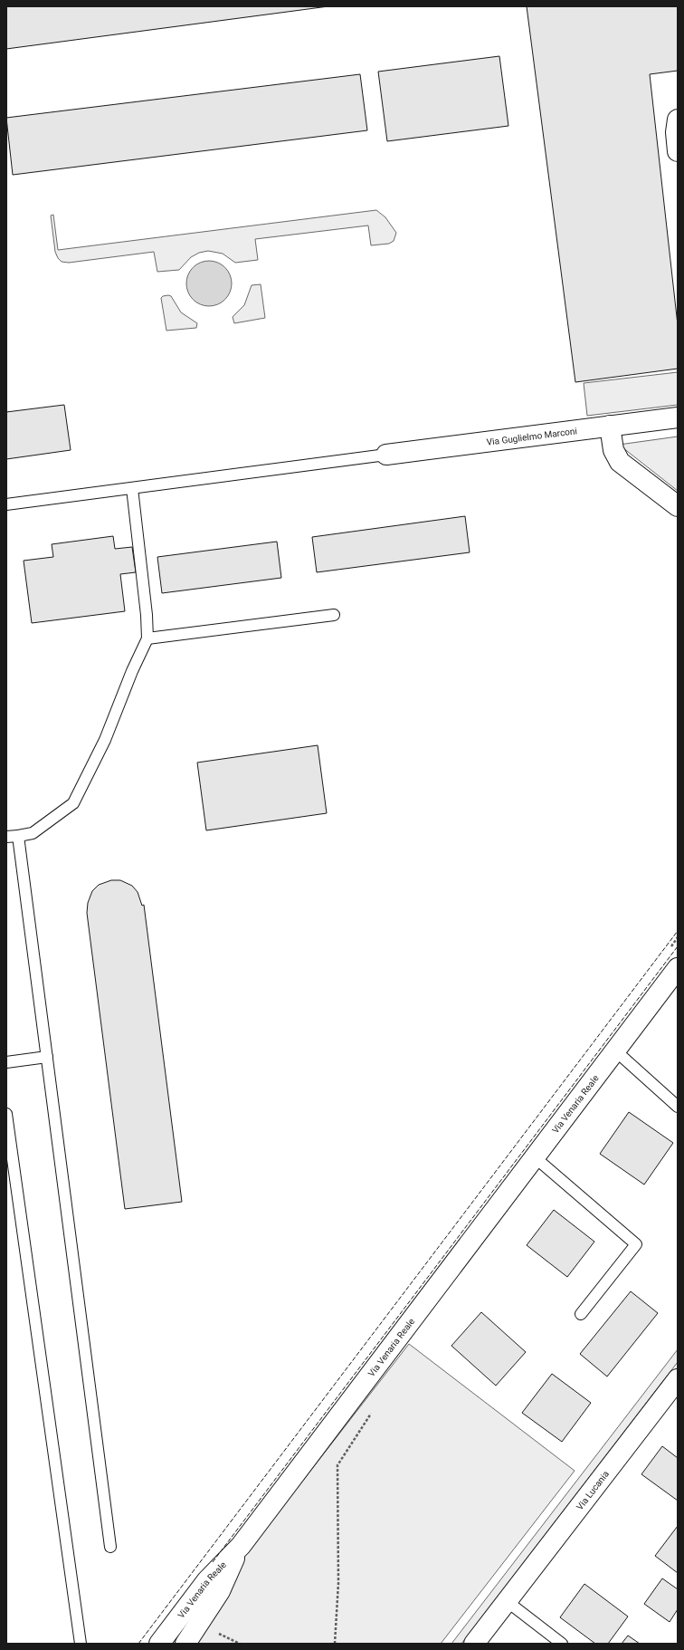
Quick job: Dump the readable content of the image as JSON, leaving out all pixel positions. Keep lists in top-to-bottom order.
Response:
{
  "streets": {
    "street": ["Via Guglielmo Marconi", "Via Venaria Reale", "Via Lucania"]
  }
}
